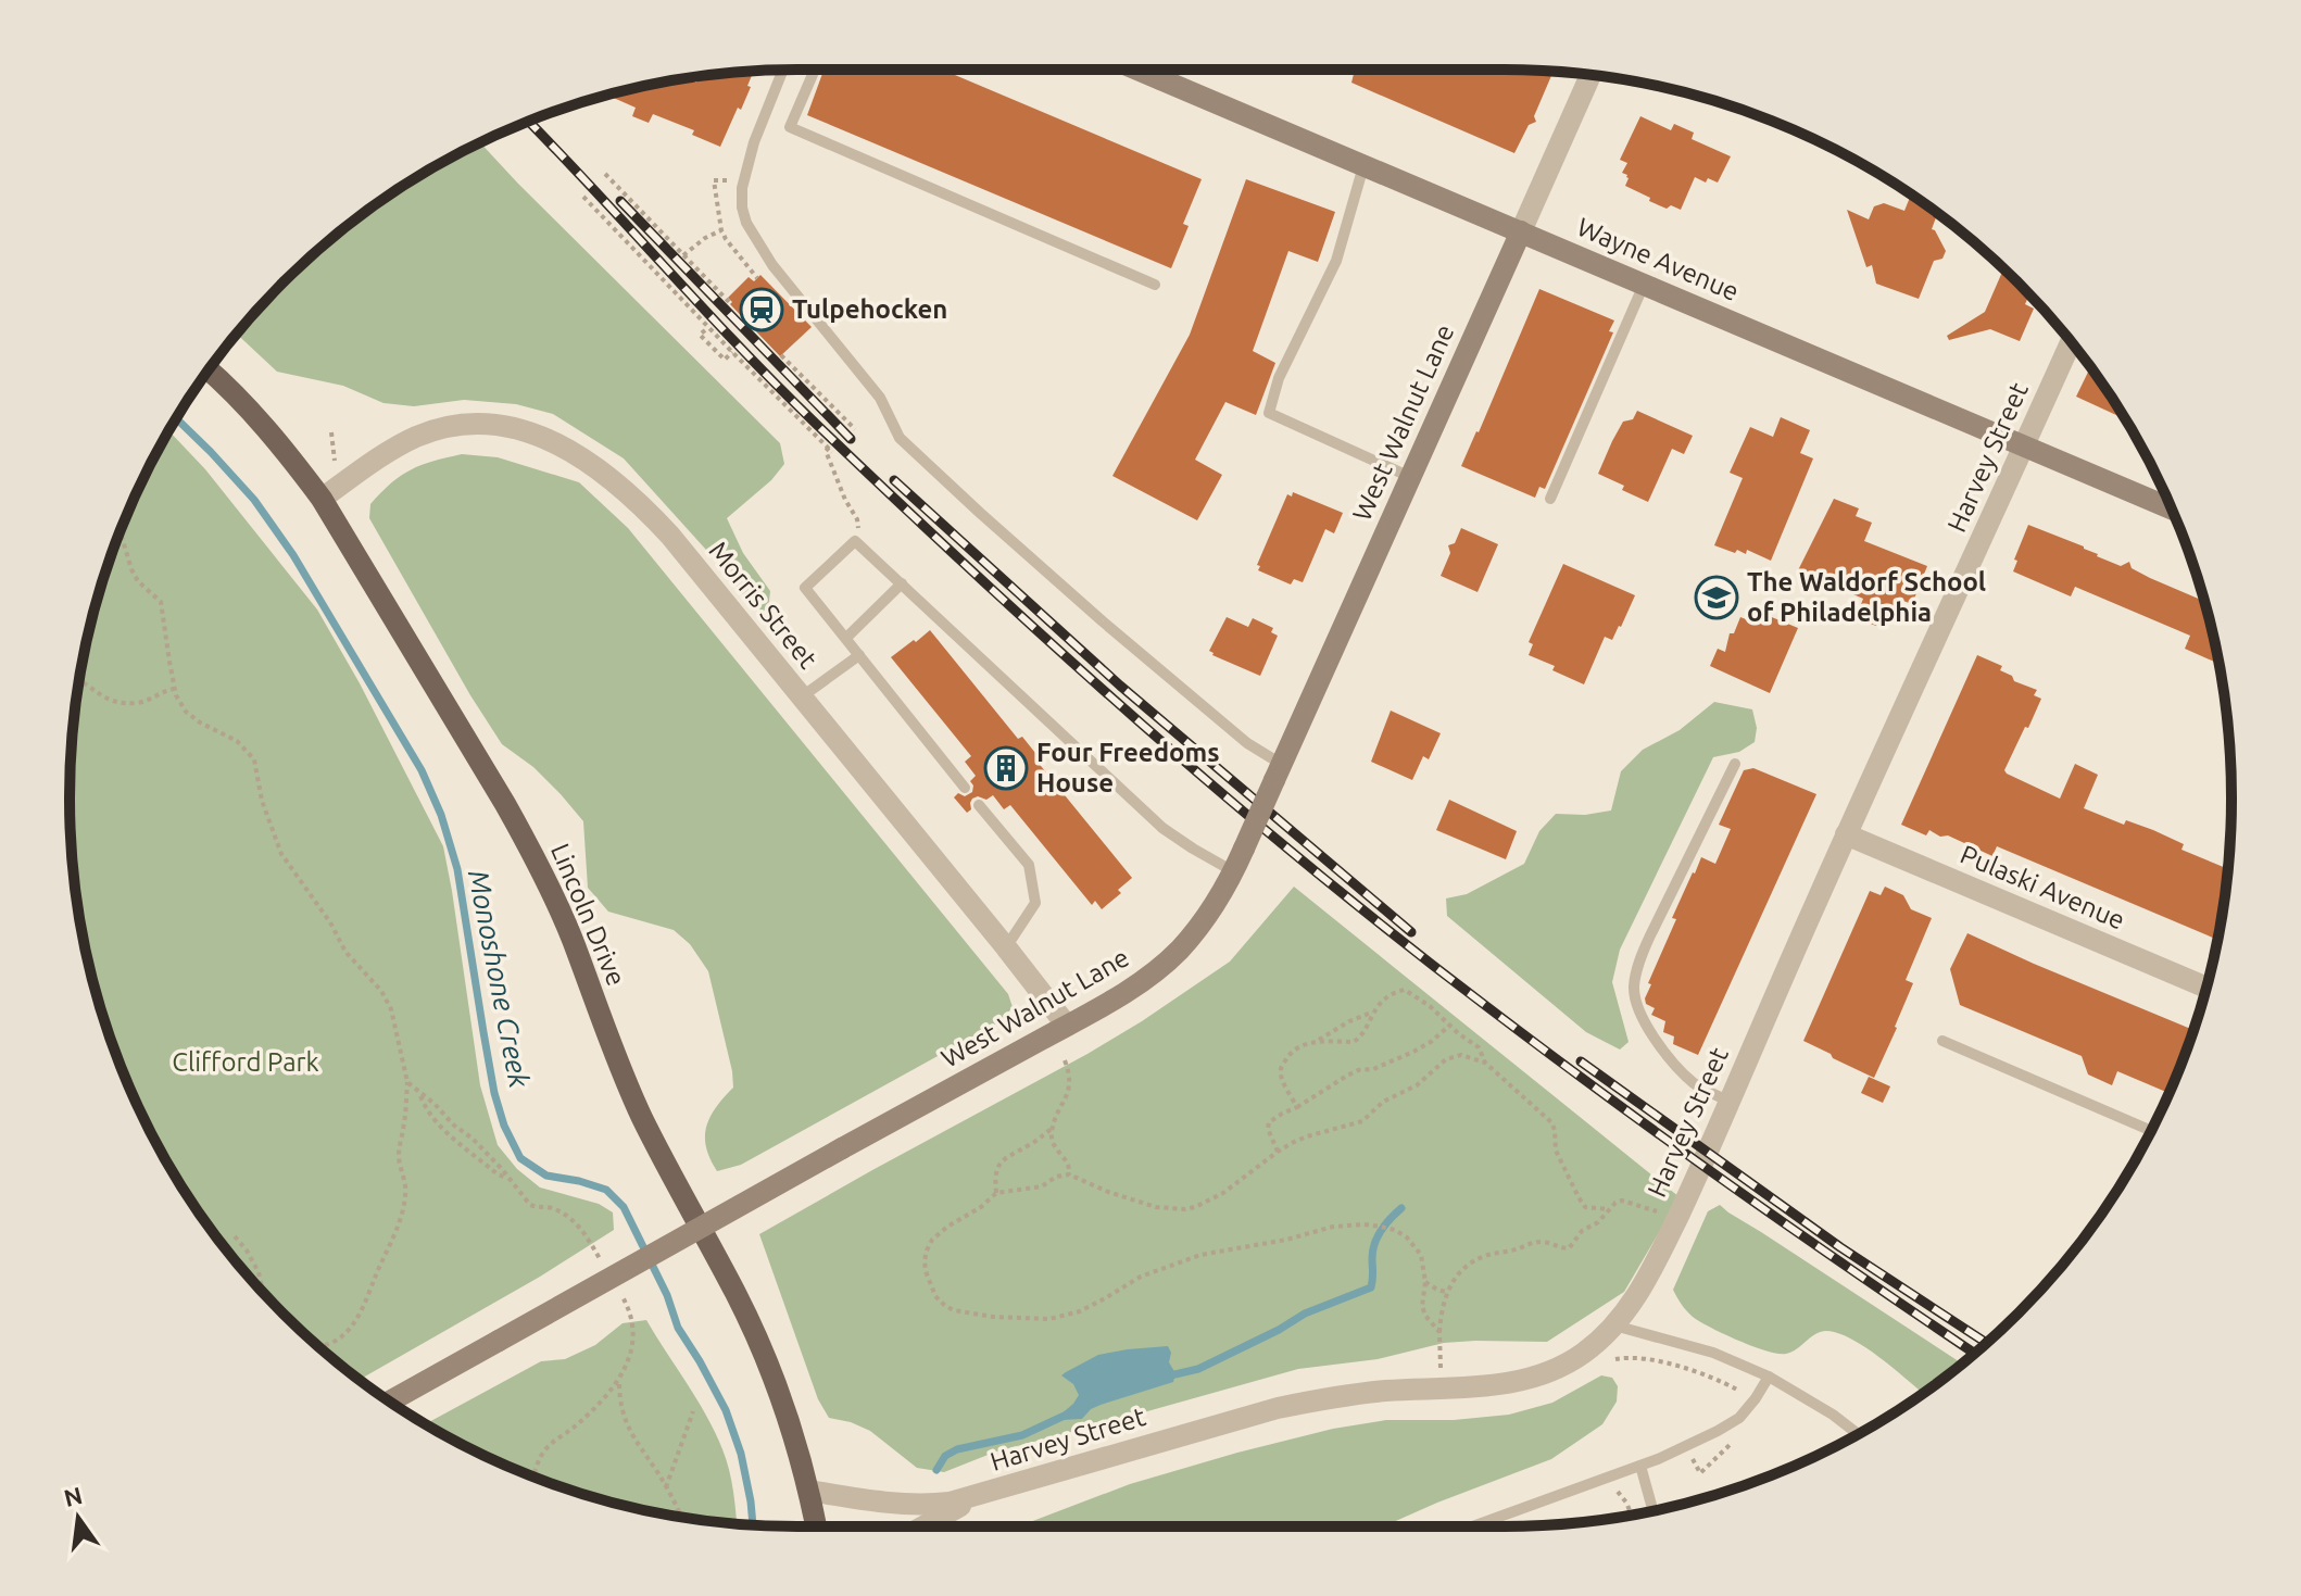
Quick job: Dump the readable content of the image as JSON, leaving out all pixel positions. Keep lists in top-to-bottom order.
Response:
{
  "streets": {
    "main road": ["Lincoln Drive"],
    "street": [
      "Wayne Avenue",
      "West Walnut Lane",
      "Harvey Street",
      "Morris Street",
      "Pulaski Avenue"
    ]
  },
  "crossings": [
    ["Wayne Avenue", "West Walnut Lane"],
    ["Wayne Avenue", "Harvey Street"],
    ["West Walnut Lane", "Morris Street"],
    ["Harvey Street", "Pulaski Avenue"],
    ["Harvey Street", "Lincoln Drive"],
    ["Morris Street", "Lincoln Drive"]
  ],
  "water": ["Monoshone Creek"],
  "parks": ["Clifford Park"],
  "places": {
    "station": ["Tulpehocken"],
    "school or university": ["The Waldorf School of Philadelphia"],
    "building": ["Four Freedoms House"]
  },
  "north": "top"
}
